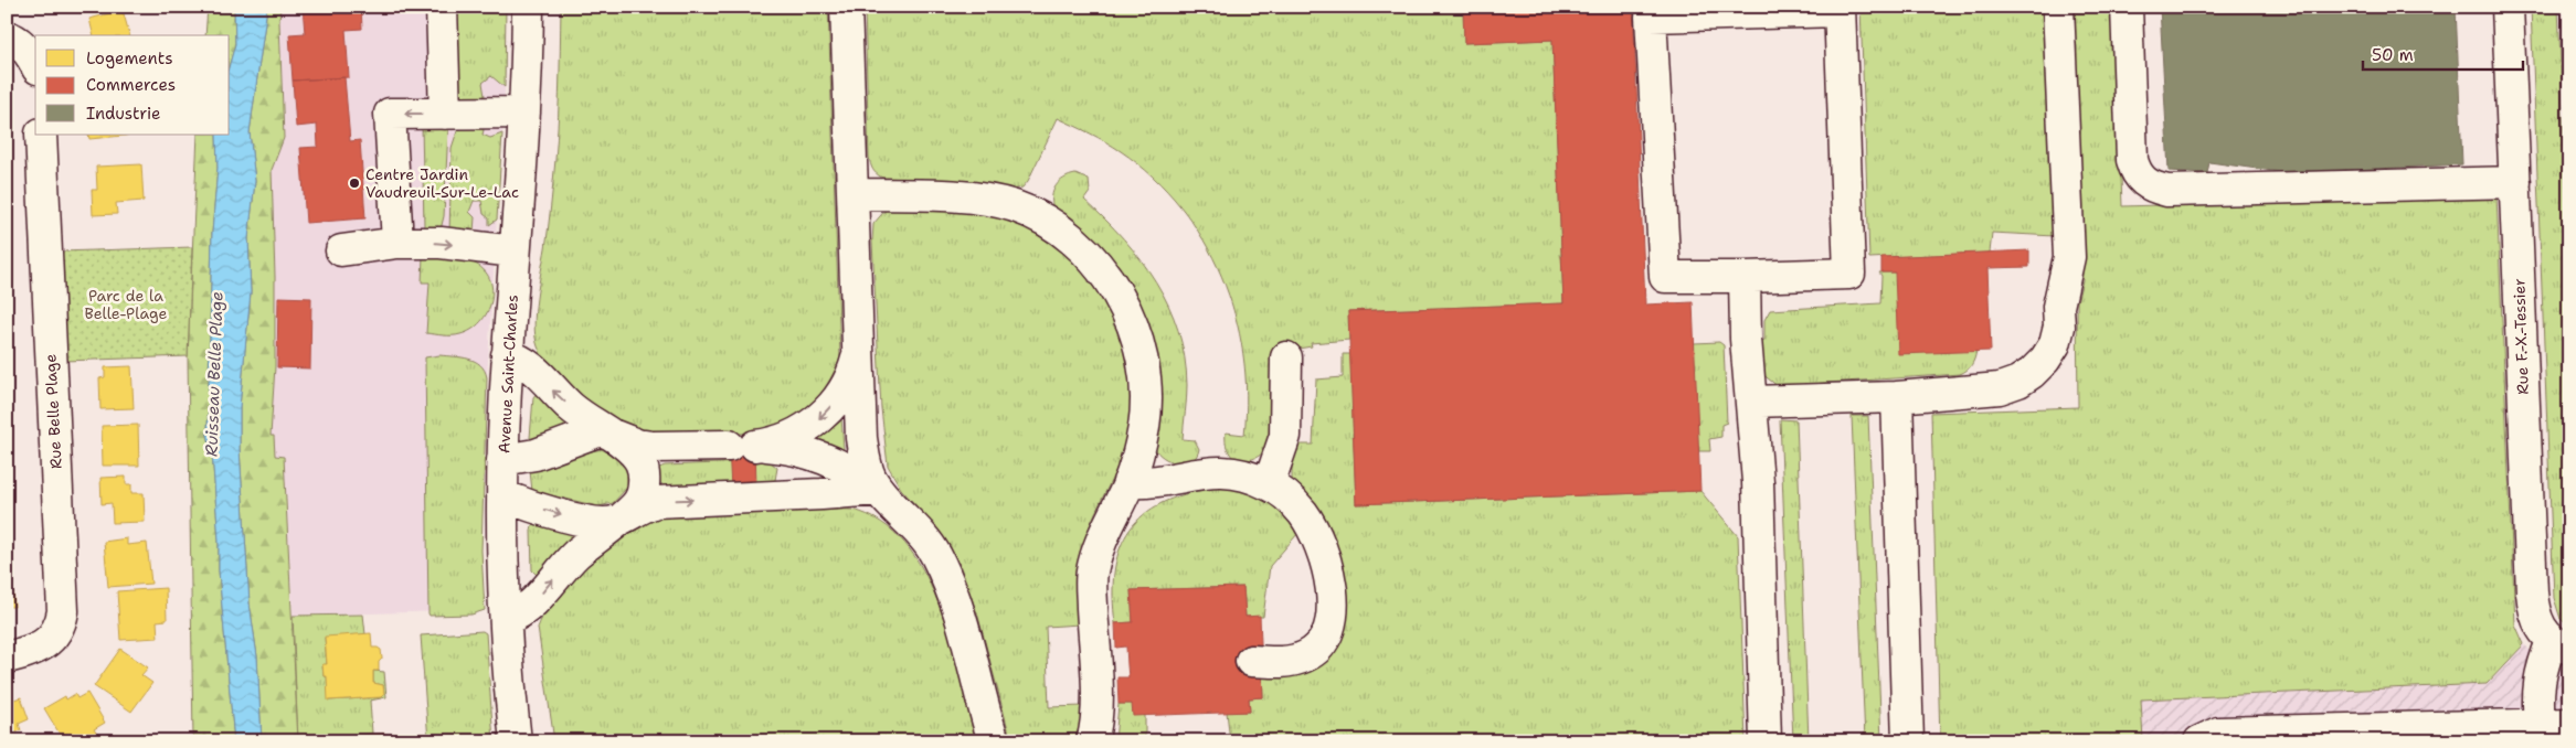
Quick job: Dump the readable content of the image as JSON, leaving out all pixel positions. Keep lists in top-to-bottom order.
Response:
{
  "streets": {
    "street": ["Rue F.-X.-Tessier", "Avenue Saint-Charles", "Rue Belle Plage"]
  },
  "water": ["Ruisseau Belle Plage"],
  "parks": ["Parc de la Belle-Plage"],
  "places": ["Centre Jardin Vaudreuil-Sur-Le-Lac"],
  "legend": ["Logements", "Commerces", "Industrie"],
  "scale_bar": "50 m"
}
